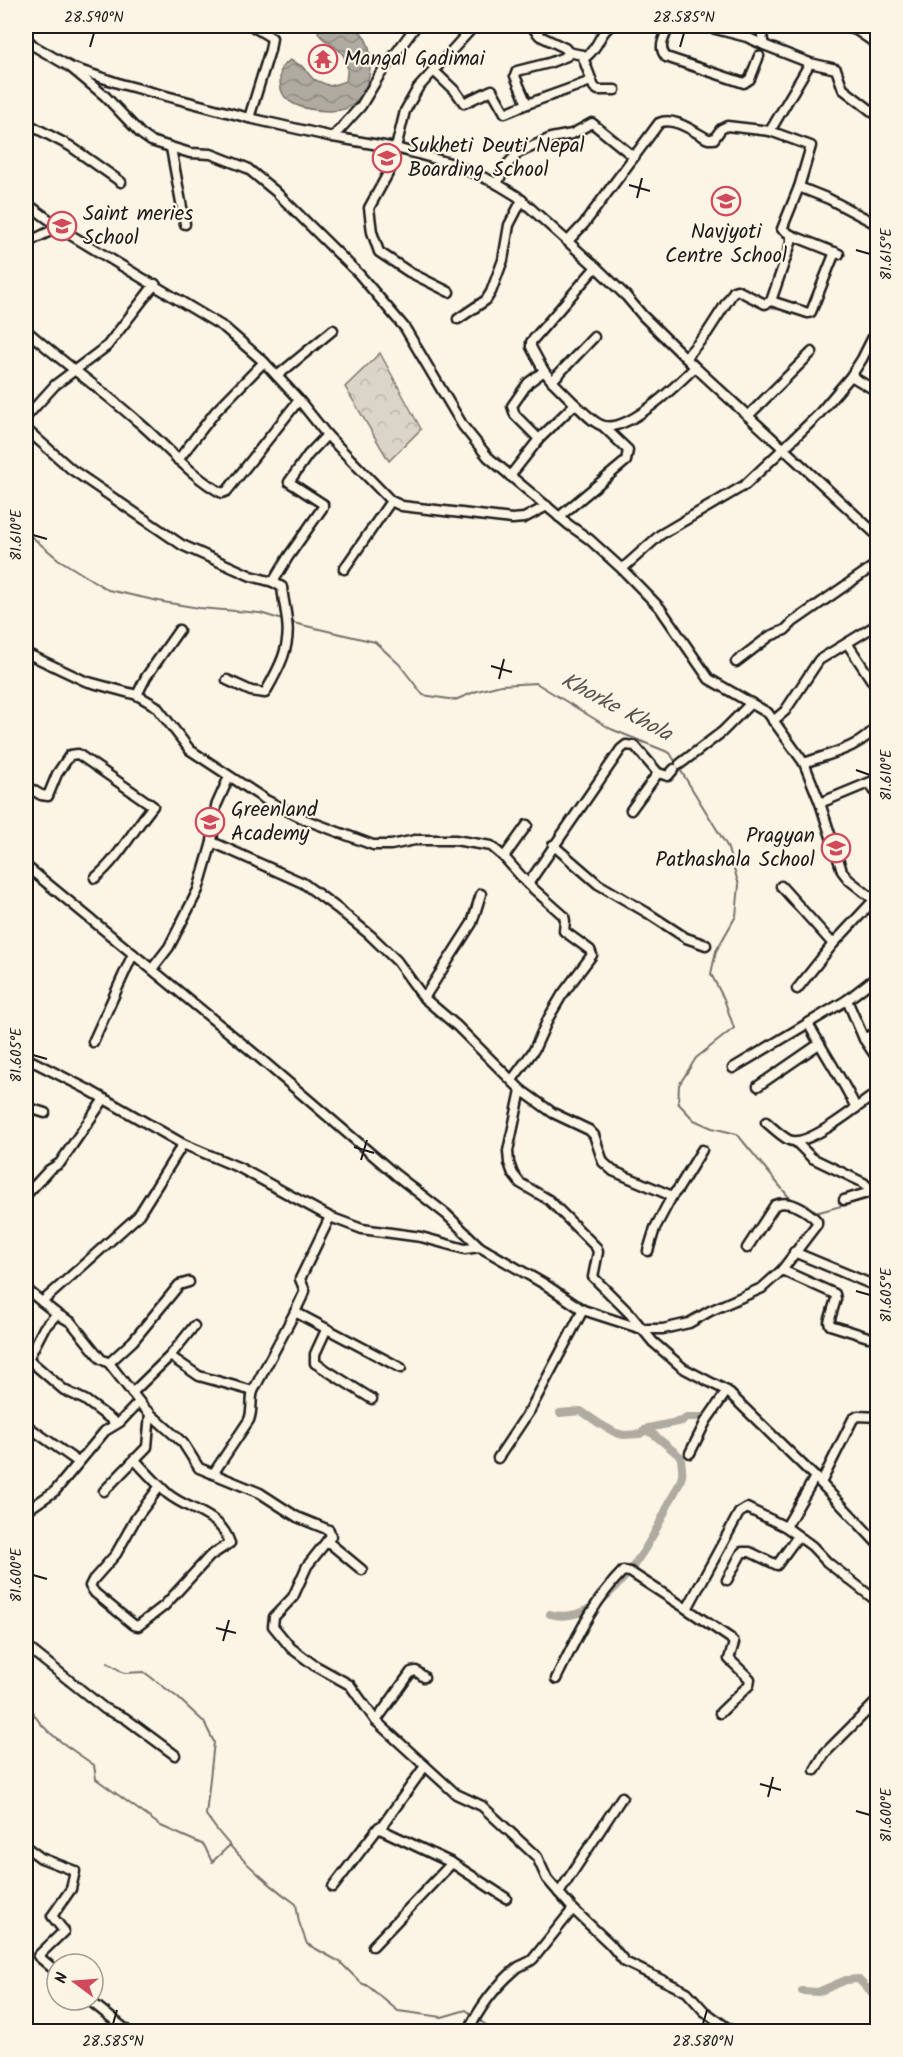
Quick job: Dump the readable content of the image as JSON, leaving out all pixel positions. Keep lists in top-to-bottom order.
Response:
{
  "water": ["Khorke Khola"],
  "places": {
    "temple": ["Mangal Gadimai"],
    "school or university": [
      "Sukheti Deuti Nepal Boarding School",
      "Navjyoti Centre School",
      "Saint meries School",
      "Greenland Academy",
      "Pragyan Pathashala School"
    ]
  },
  "north": "left",
  "coordinates": [
    "28.590°N",
    "28.585°N",
    "81.615°E",
    "81.610°E",
    "81.605°E",
    "81.600°E",
    "28.580°N"
  ]
}
